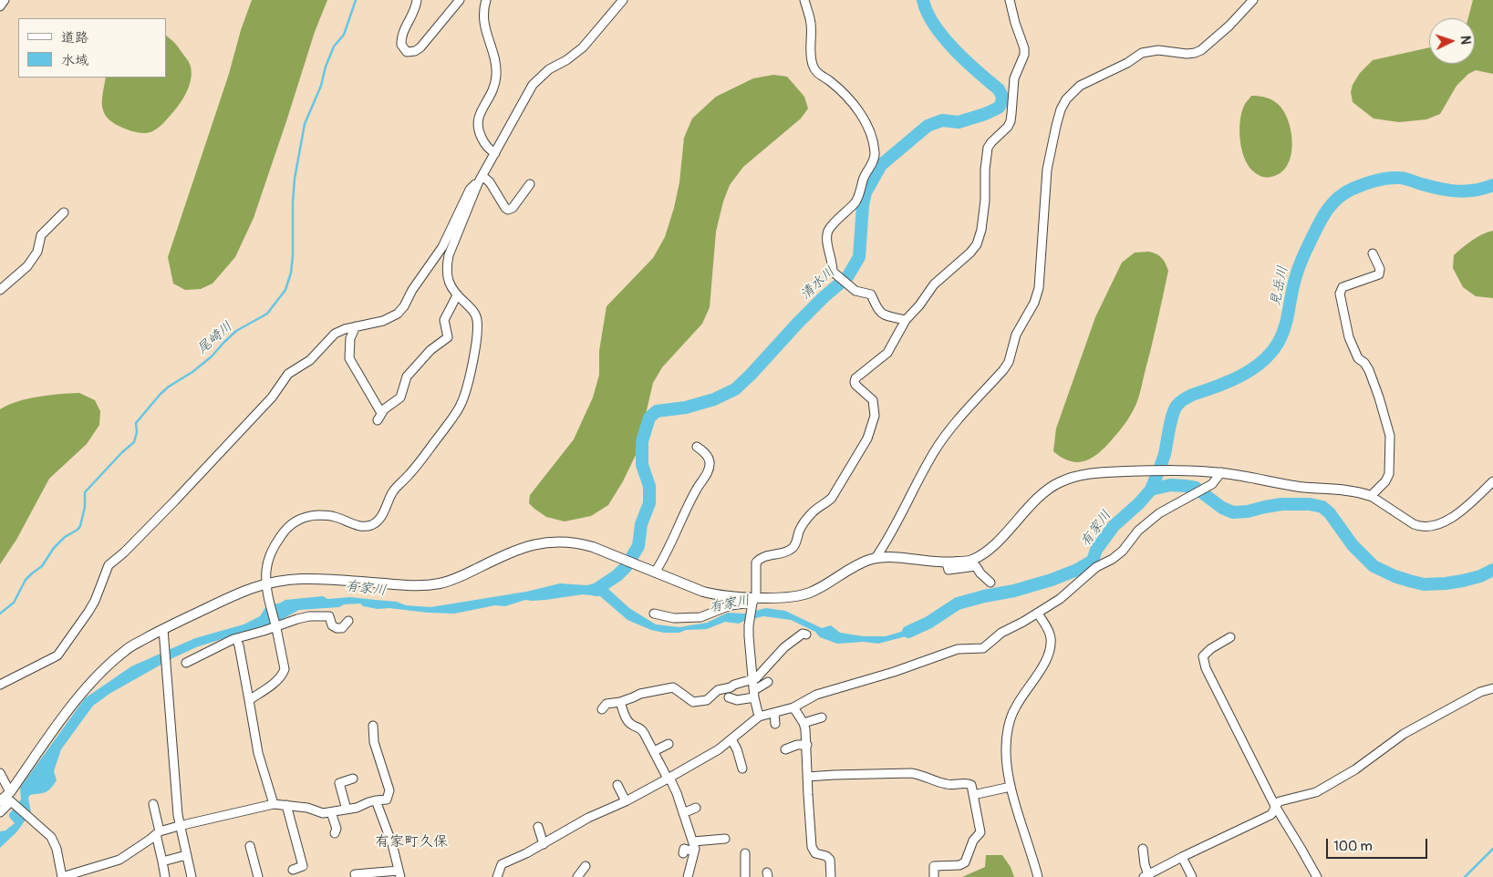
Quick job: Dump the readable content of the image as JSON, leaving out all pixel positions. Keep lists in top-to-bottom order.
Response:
{
  "districts": ["有家町久保"],
  "water": [
    "清水川",
    "見岳川",
    "尾崎川",
    "有家川"
  ],
  "legend": ["道路", "水域"],
  "scale_bar": "100 m",
  "north": "right"
}
